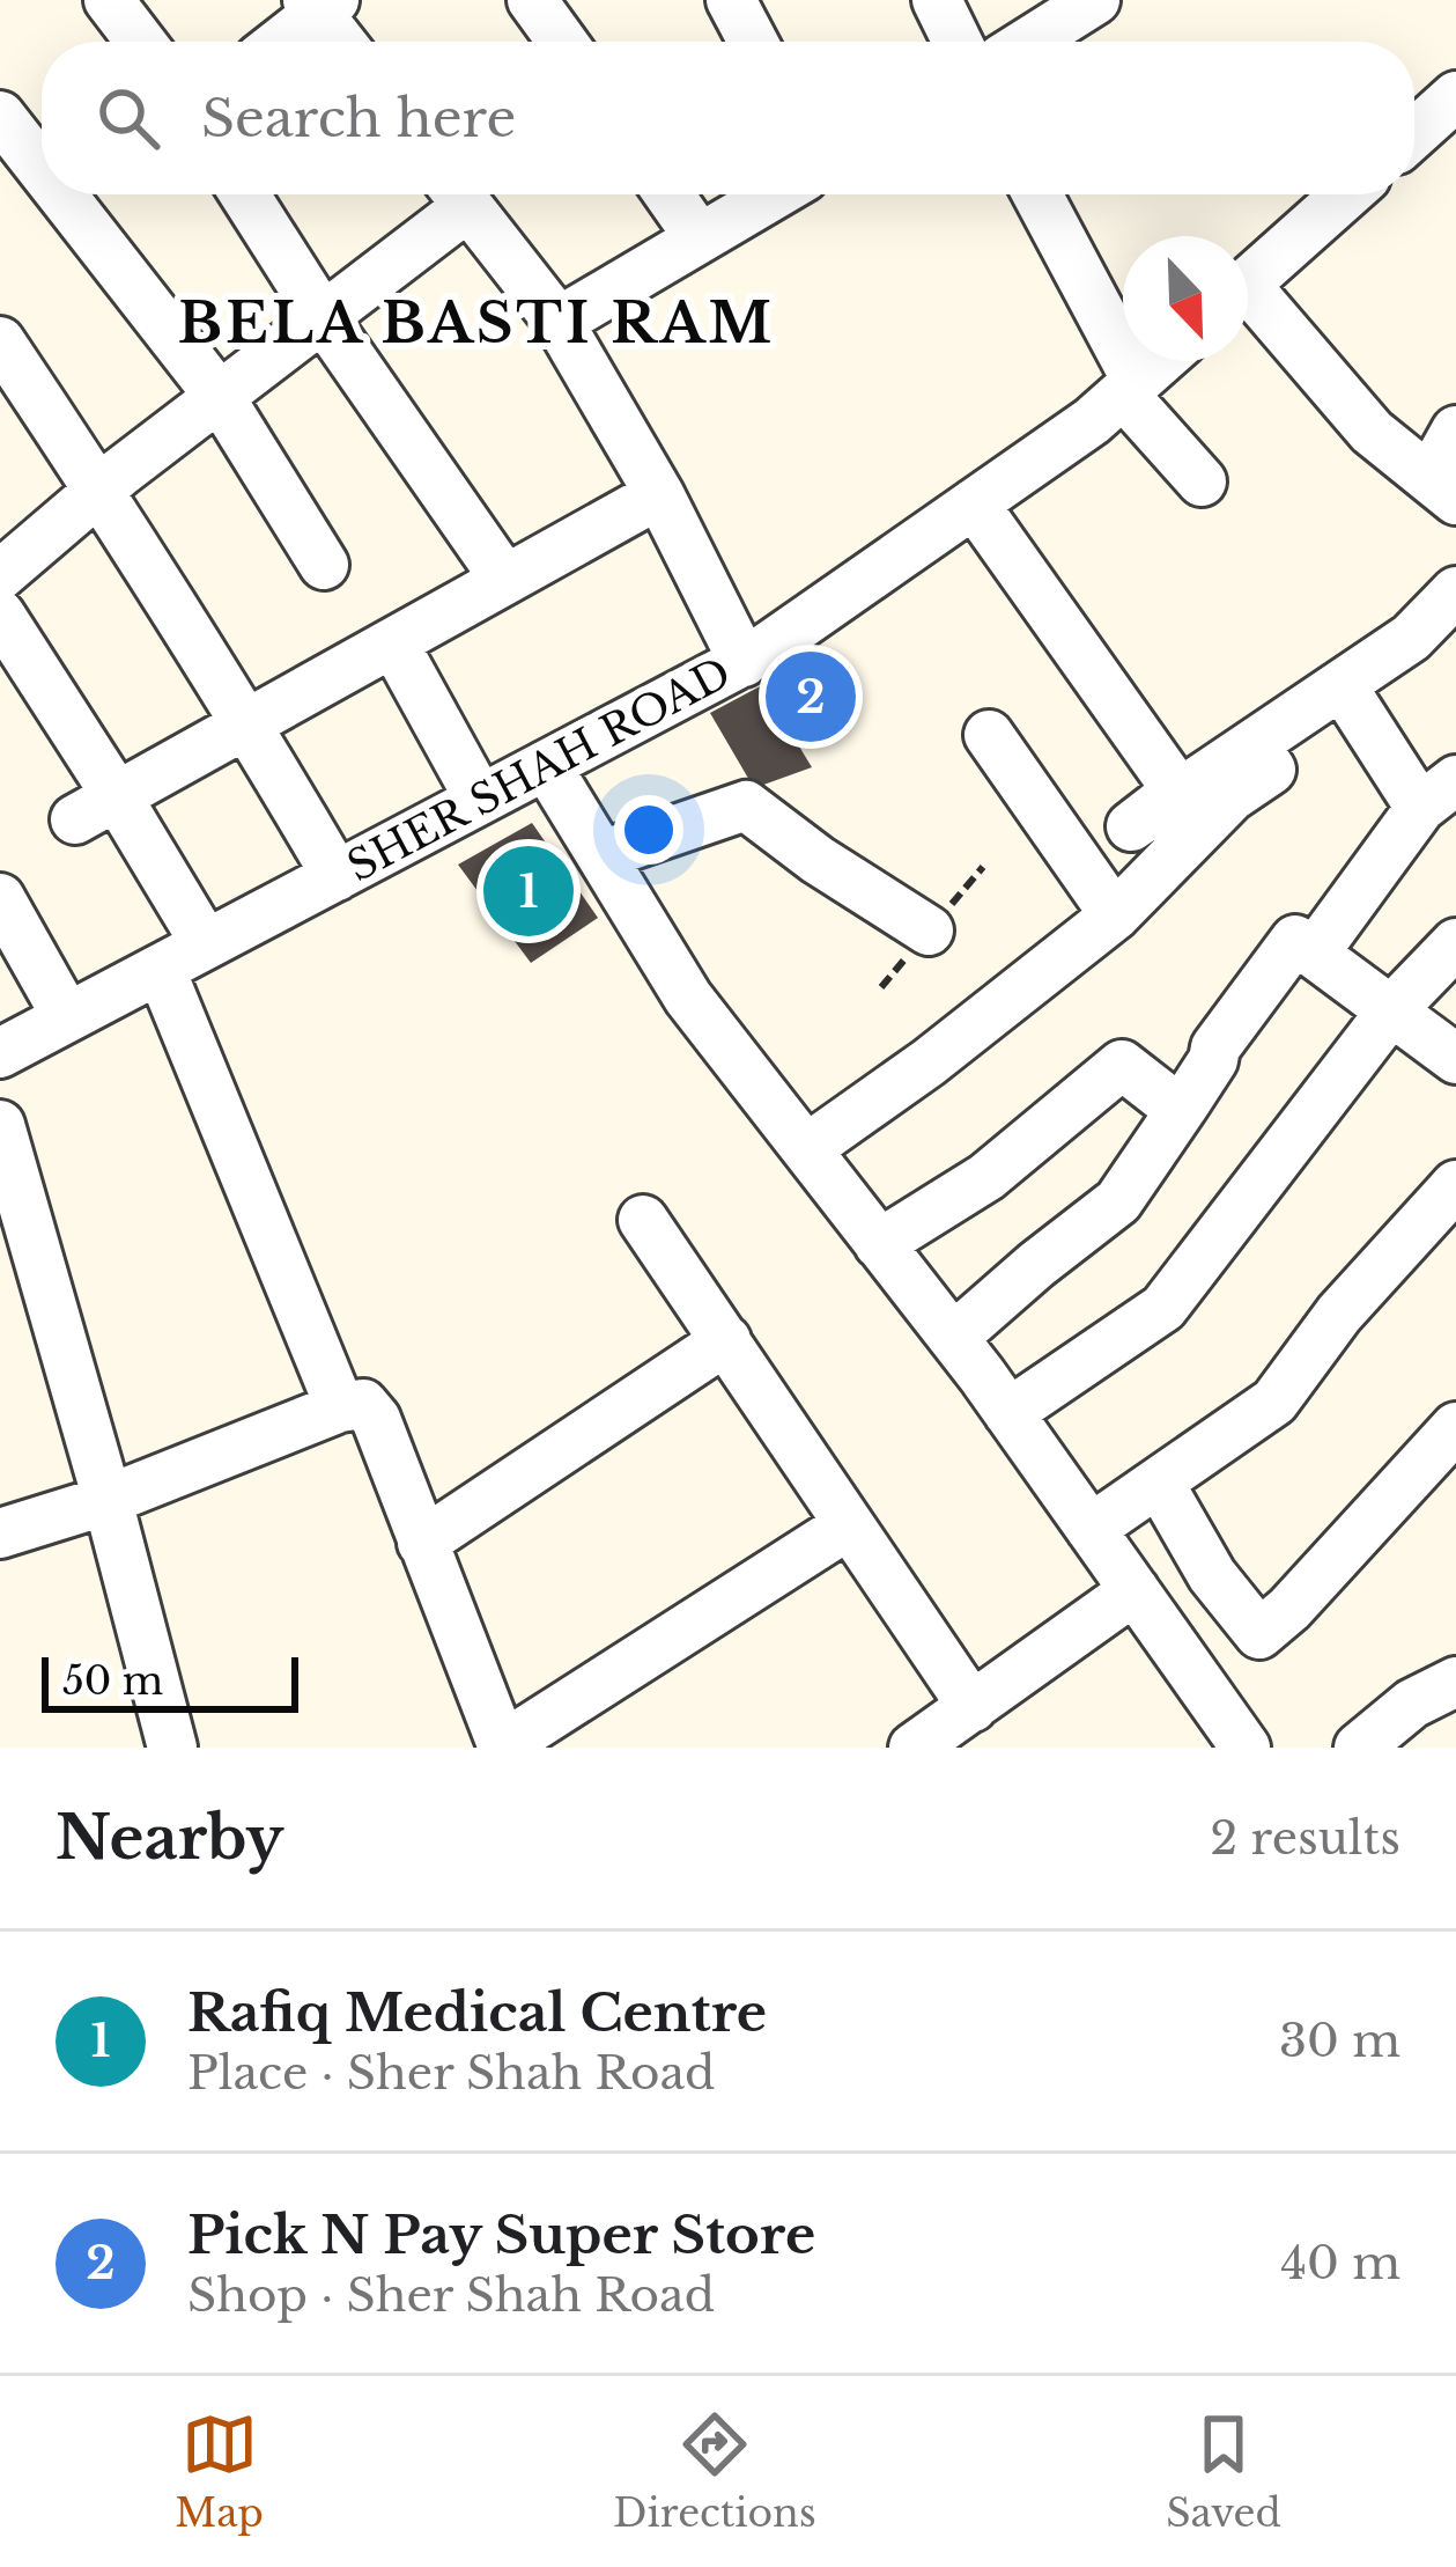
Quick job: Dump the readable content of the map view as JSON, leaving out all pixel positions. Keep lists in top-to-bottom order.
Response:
{
  "streets": {
    "street": ["SHER SHAH ROAD"]
  },
  "districts": ["BELA BASTI RAM"],
  "scale_bar": "50 m",
  "north": "bottom right",
  "page": {
    "search": "Search here",
    "pins": ["2", "1"],
    "scale": "50 m",
    "heading": ["Nearby", "2 results"],
    "list": [
      {
        "mark": "1",
        "name": "Rafiq Medical Centre",
        "note": "Place · Sher Shah Road",
        "value": "30 m"
      },
      {
        "mark": "2",
        "name": "Pick N Pay Super Store",
        "note": "Shop · Sher Shah Road",
        "value": "40 m"
      }
    ],
    "nav": ["Map", "Directions", "Saved"]
  }
}
